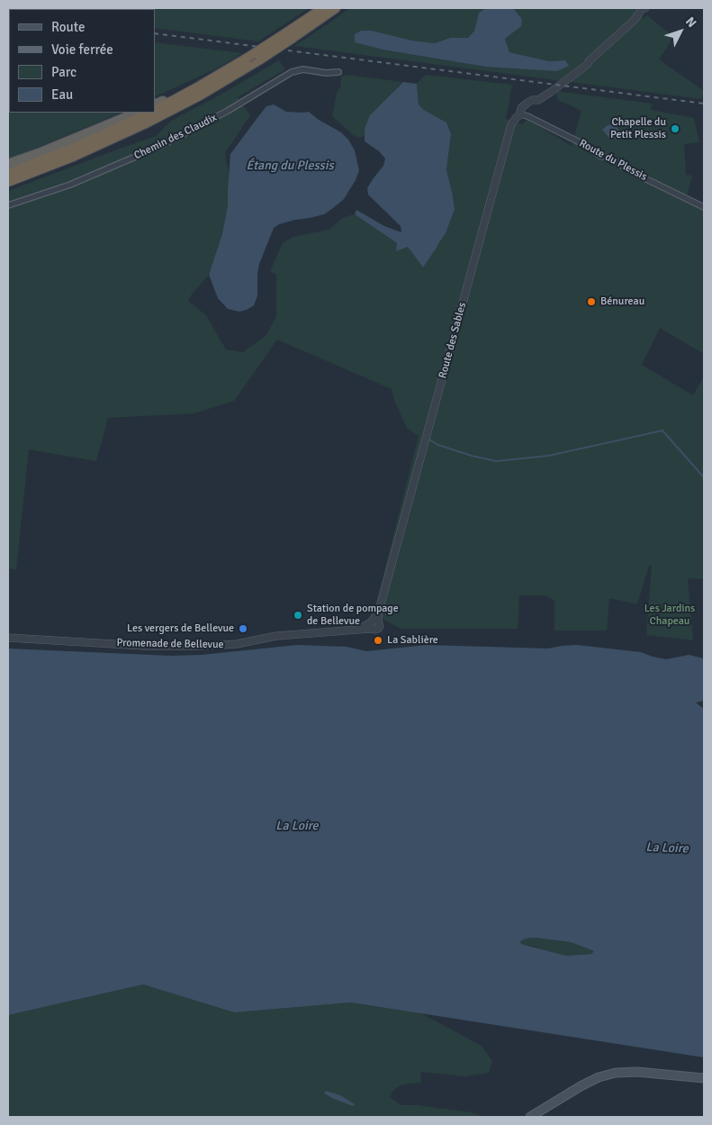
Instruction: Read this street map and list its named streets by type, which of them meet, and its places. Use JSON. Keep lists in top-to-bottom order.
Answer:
{
  "streets": {
    "street": [
      "Chemin des Claudix",
      "Route du Plessis",
      "Route des Sables",
      "Promenade de Bellevue"
    ]
  },
  "crossings": [
    ["Route du Plessis", "Route des Sables"],
    ["Route des Sables", "Promenade de Bellevue"]
  ],
  "water": ["Étang du Plessis", "La Loire"],
  "parks": ["Les Jardins Chapeau"],
  "places": [
    "Chapelle du Petit Plessis",
    "Bénureau",
    "Station de pompage de Bellevue",
    "Les vergers de Bellevue",
    "La Sablière"
  ],
  "legend": [
    "Route",
    "Voie ferrée",
    "Parc",
    "Eau"
  ],
  "north": "top right"
}
